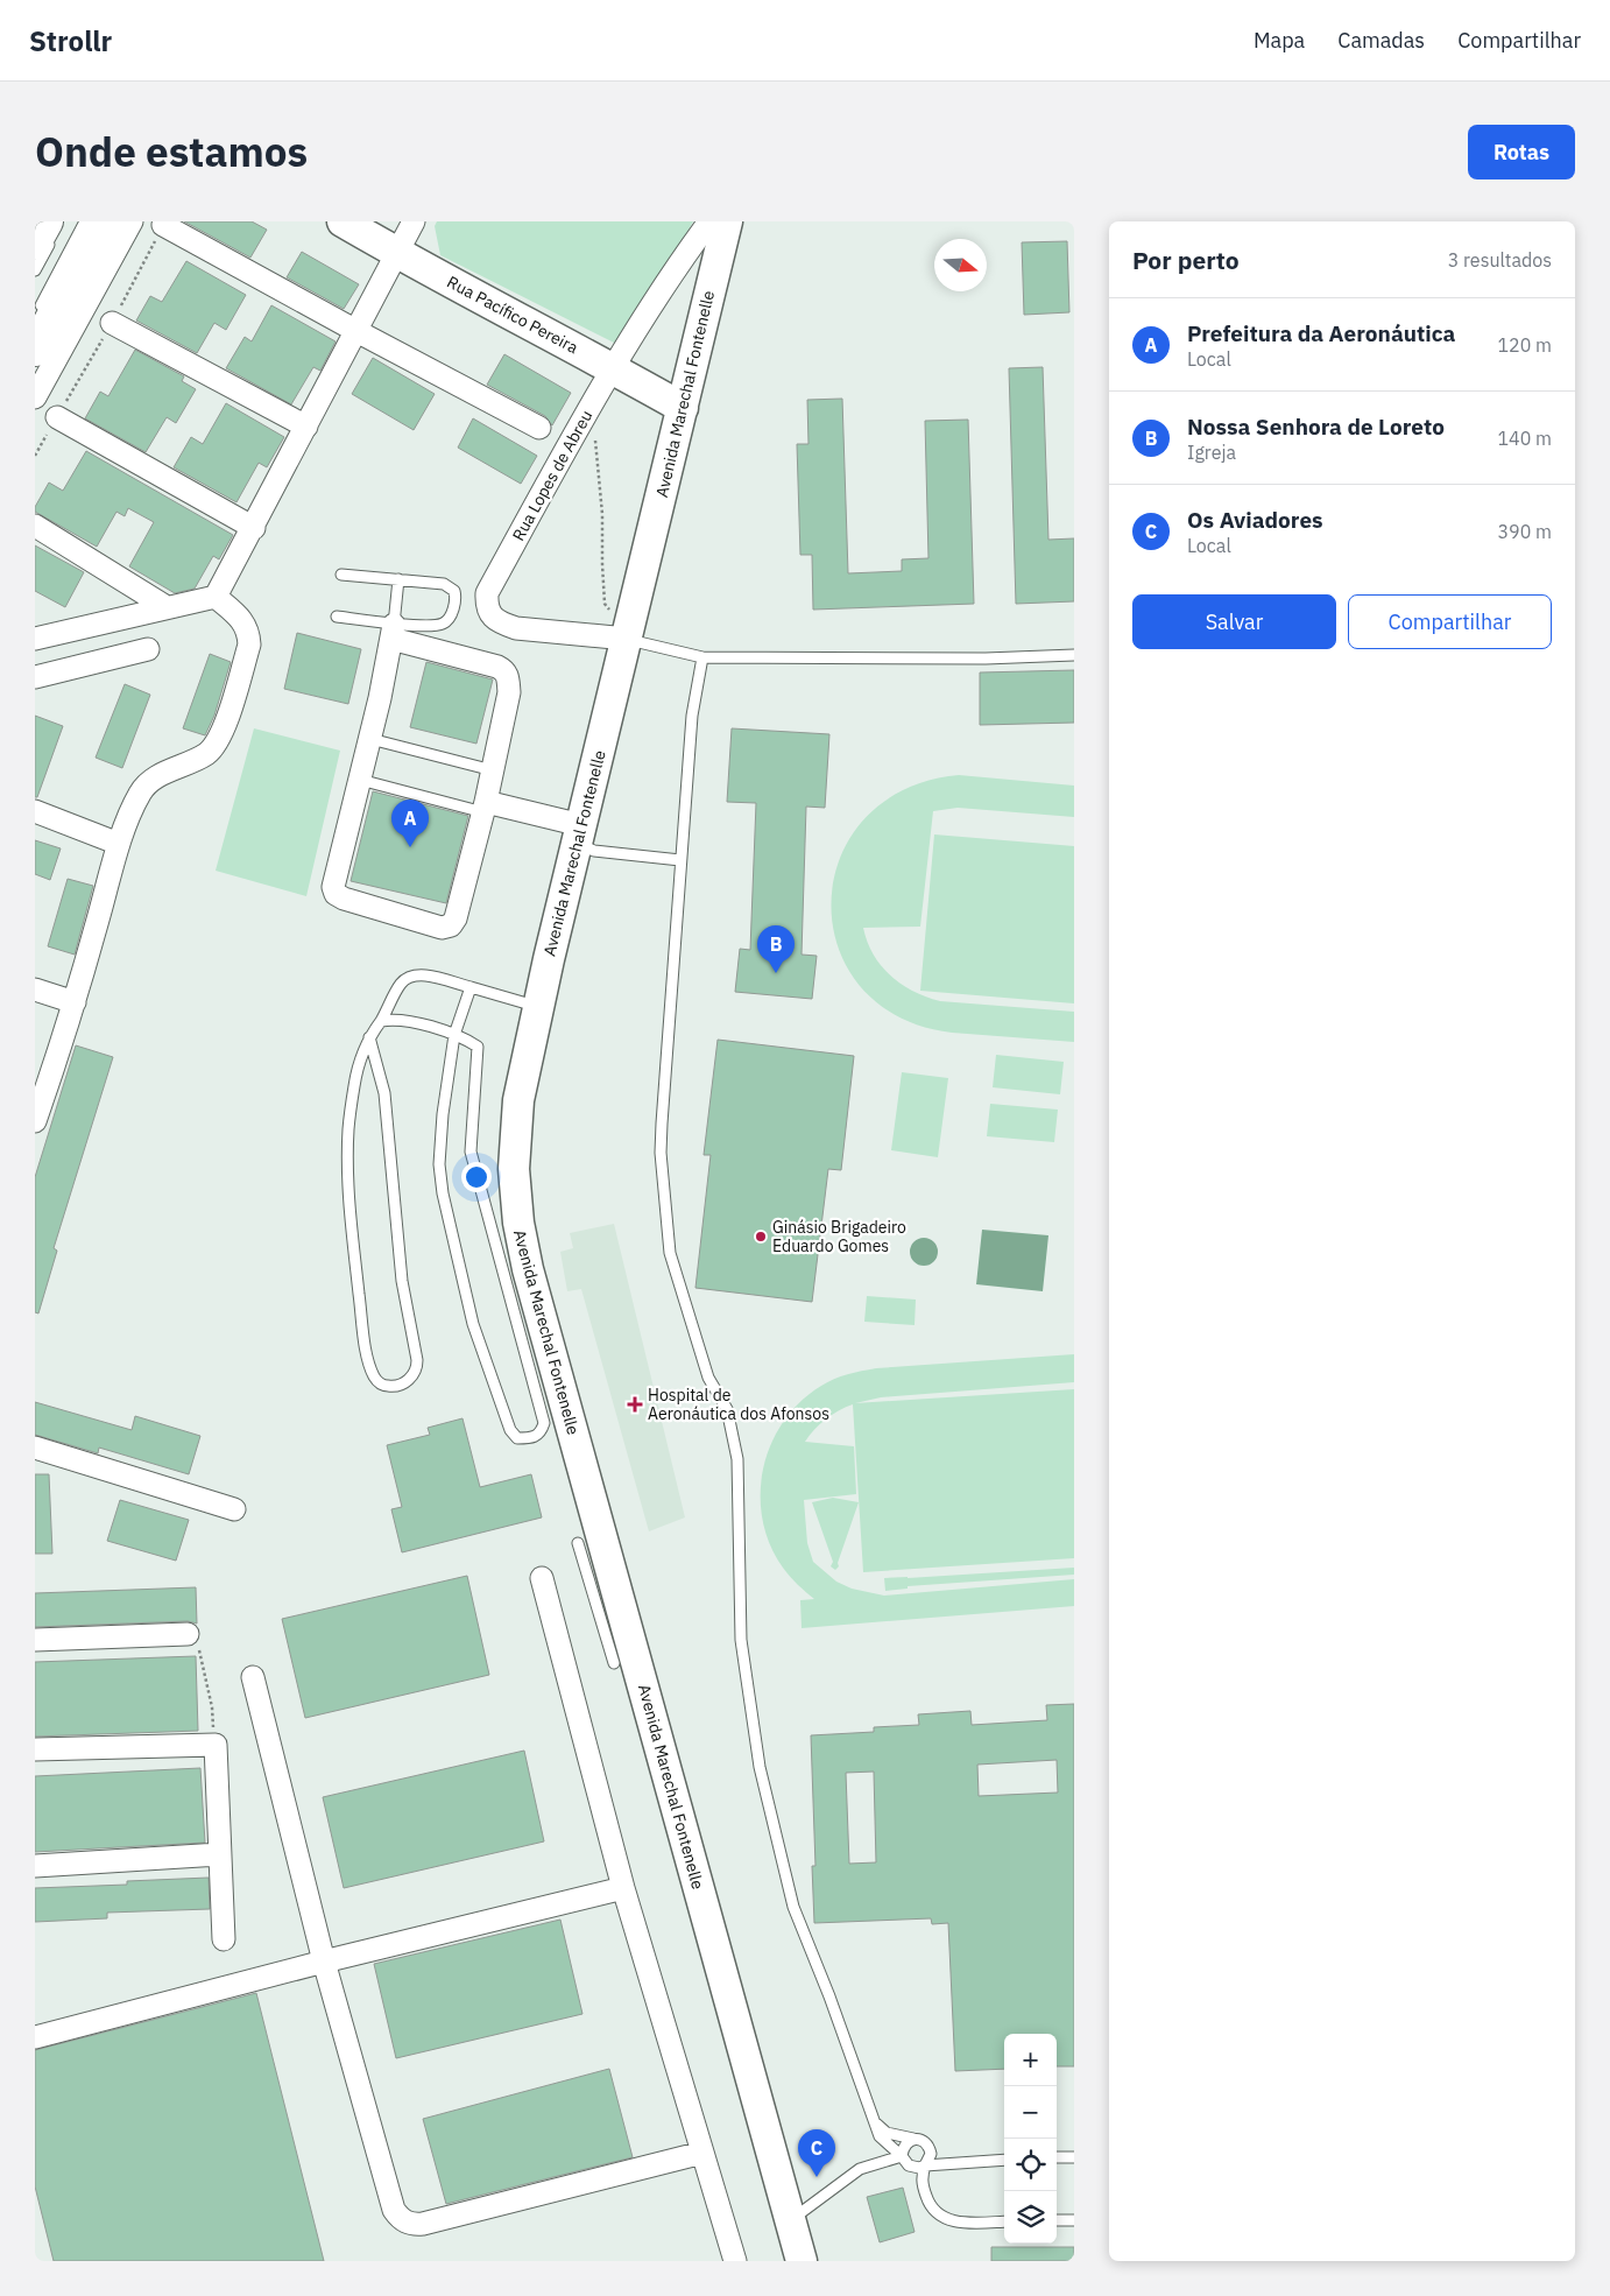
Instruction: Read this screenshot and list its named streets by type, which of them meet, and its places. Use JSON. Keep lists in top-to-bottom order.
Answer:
{
  "streets": {
    "main road": ["Rua Pacífico Pereira", "Avenida Marechal Fontenelle"],
    "street": ["Rua Lopes de Abreu"]
  },
  "crossings": [
    ["Rua Pacífico Pereira", "Avenida Marechal Fontenelle"],
    ["Rua Pacífico Pereira", "Rua Lopes de Abreu"],
    ["Avenida Marechal Fontenelle", "Rua Lopes de Abreu"]
  ],
  "places": {
    "other": ["Ginásio Brigadeiro Eduardo Gomes"],
    "health": ["Hospital de Aeronáutica dos Afonsos"]
  },
  "north": "right",
  "page": {
    "header": "Strollr",
    "nav": ["Mapa", "Camadas", "Compartilhar"],
    "title": "Onde estamos",
    "buttons": [
      "Rotas",
      ["Salvar", "Compartilhar"]
    ],
    "heading": ["Por perto", "3 resultados"],
    "list": [
      {
        "mark": "A",
        "name": "Prefeitura da Aeronáutica",
        "note": "Local",
        "value": "120 m"
      },
      {
        "mark": "B",
        "name": "Nossa Senhora de Loreto",
        "note": "Igreja",
        "value": "140 m"
      },
      {
        "mark": "C",
        "name": "Os Aviadores",
        "note": "Local",
        "value": "390 m"
      }
    ],
    "pins": ["A", "B", "C"],
    "map_buttons": ["+", "−"]
  }
}
